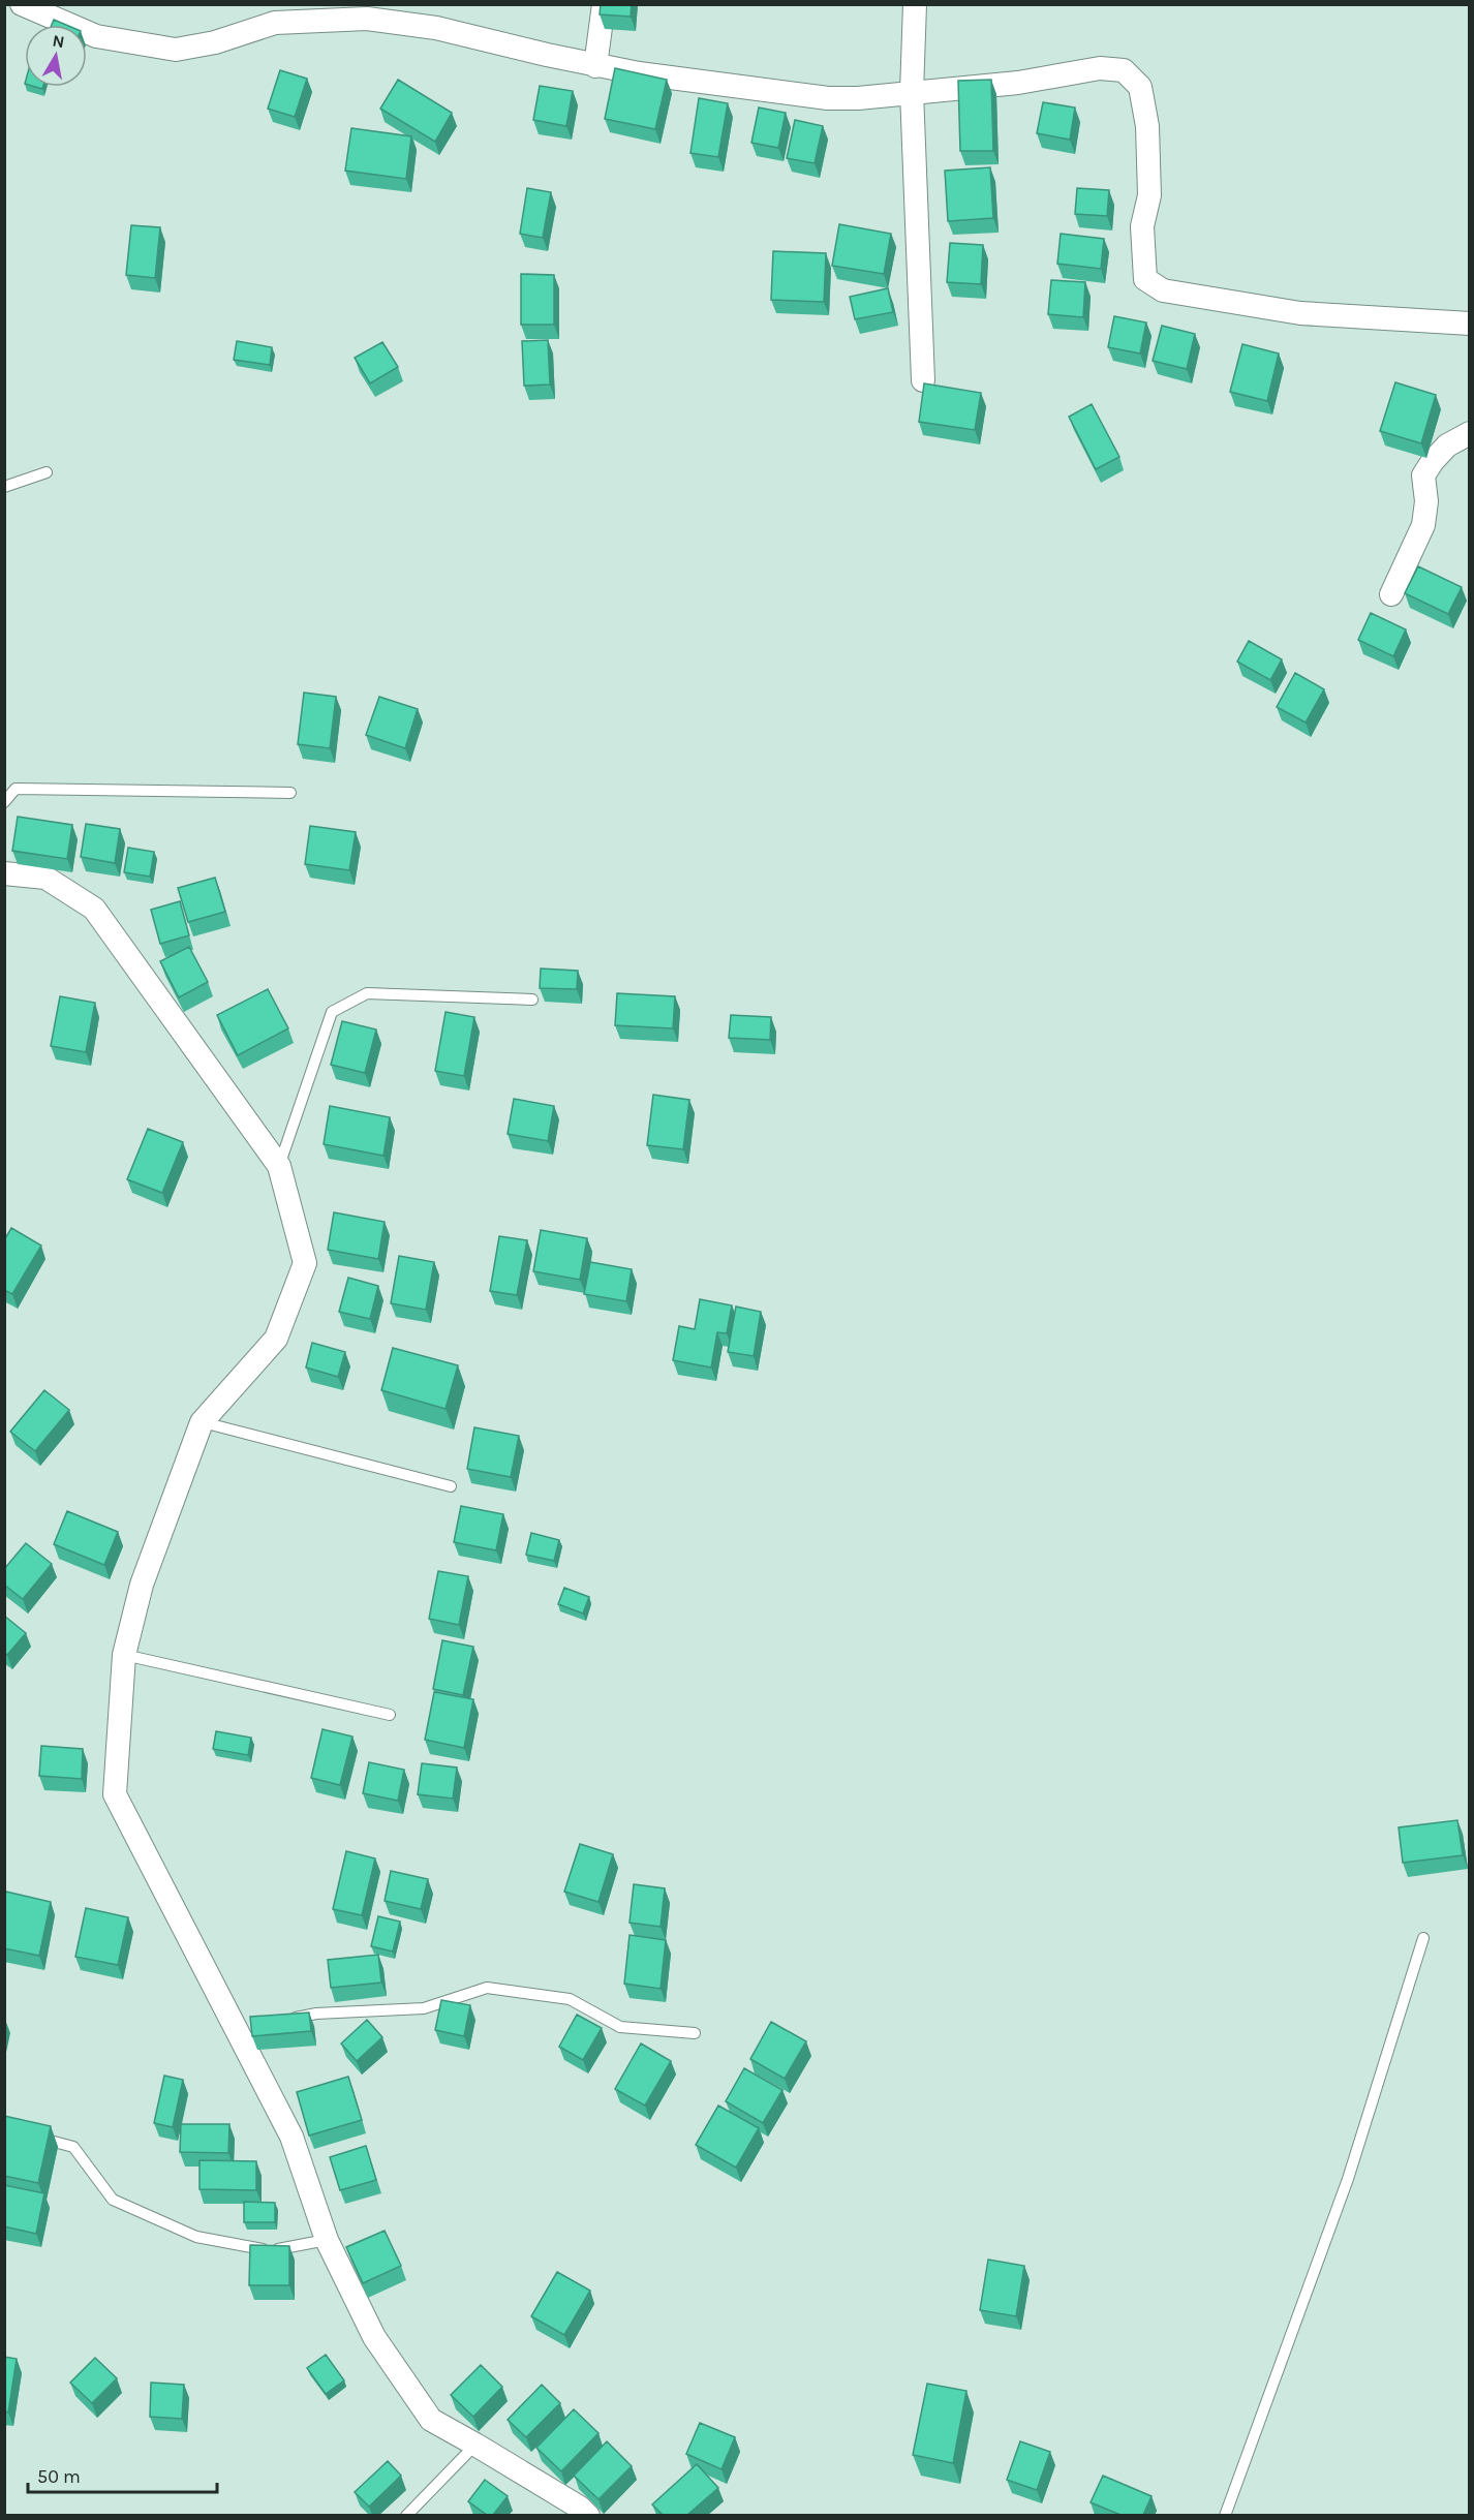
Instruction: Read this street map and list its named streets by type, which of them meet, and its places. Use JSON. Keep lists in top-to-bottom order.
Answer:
{
  "scale_bar": "50 m",
  "north": "top"
}
